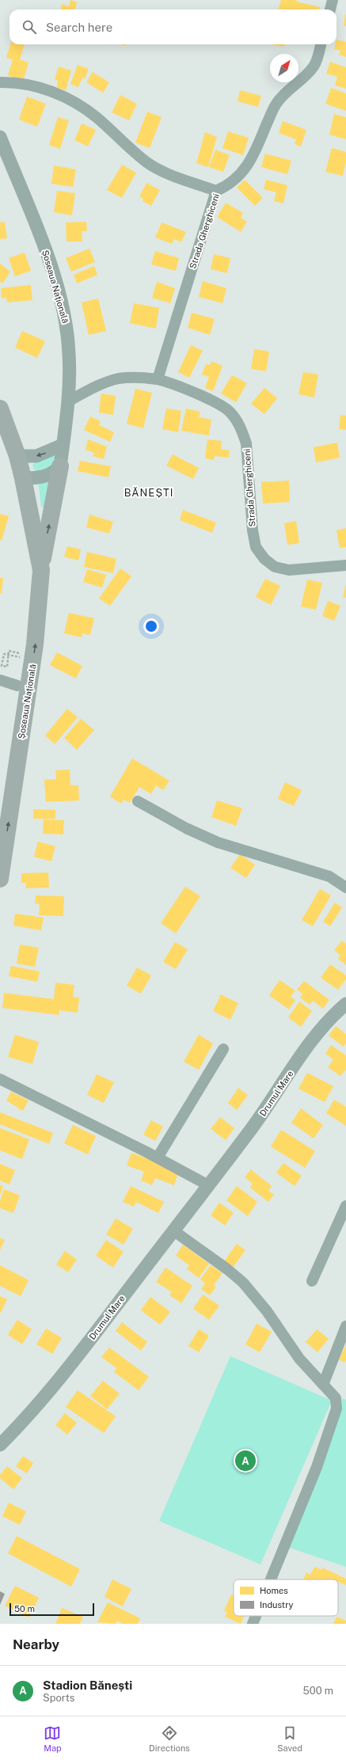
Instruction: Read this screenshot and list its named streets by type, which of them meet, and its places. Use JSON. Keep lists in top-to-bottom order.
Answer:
{
  "streets": {
    "highway": ["Șoseaua Națională"],
    "street": ["Strada Gherghiceni", "Drumul Mare"]
  },
  "crossings": [
    ["Strada Gherghiceni", "Șoseaua Națională"]
  ],
  "districts": ["BĂNEȘTI"],
  "legend": ["Homes", "Industry"],
  "scale_bar": "50 m",
  "north": "top right",
  "page": {
    "search": "Search here",
    "pins": "A",
    "scale": "50 m",
    "heading": "Nearby",
    "list": [
      {
        "mark": "A",
        "name": "Stadion Bănești",
        "note": "Sports",
        "value": "500 m"
      }
    ],
    "nav": ["Map", "Directions", "Saved"]
  }
}
